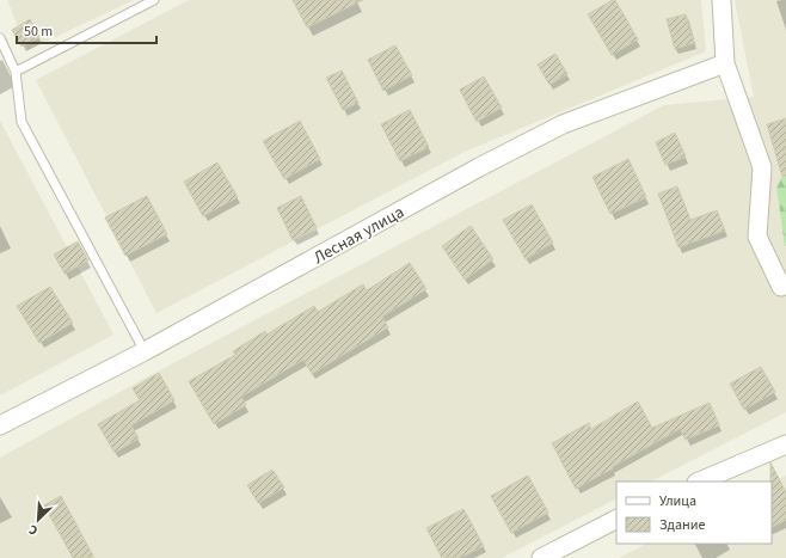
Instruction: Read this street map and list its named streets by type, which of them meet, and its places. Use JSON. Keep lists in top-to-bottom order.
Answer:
{
  "streets": {
    "street": ["Лесная улица"]
  },
  "legend": ["Улица", "Здание"],
  "scale_bar": "50 m",
  "north": "bottom left"
}
